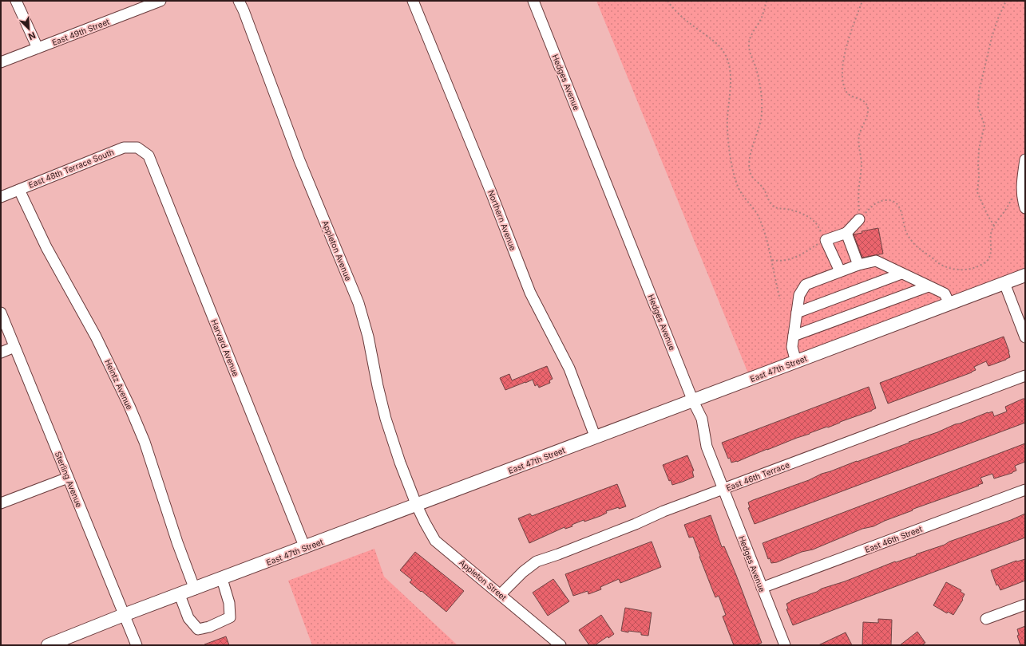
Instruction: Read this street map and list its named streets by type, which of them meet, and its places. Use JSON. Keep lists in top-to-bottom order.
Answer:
{
  "streets": {
    "main road": ["East 47th Street"],
    "street": [
      "East 49th Street",
      "Hedges Avenue",
      "East 48th Terrace South",
      "Northern Avenue",
      "Appleton Avenue",
      "Harvard Avenue",
      "Heintz Avenue",
      "East 46th Terrace",
      "Sterling Avenue",
      "East 46th Street",
      "Appleton Street"
    ]
  },
  "crossings": [
    ["Hedges Avenue", "East 47th Street"],
    ["Hedges Avenue", "East 46th Terrace"],
    ["Hedges Avenue", "East 46th Street"],
    ["East 48th Terrace South", "Harvard Avenue"],
    ["East 48th Terrace South", "Heintz Avenue"],
    ["Northern Avenue", "East 47th Street"],
    ["Appleton Avenue", "East 47th Street"],
    ["Appleton Avenue", "Appleton Street"],
    ["Harvard Avenue", "East 47th Street"],
    ["East 47th Street", "Heintz Avenue"],
    ["East 47th Street", "Sterling Avenue"],
    ["East 47th Street", "Appleton Street"],
    ["East 46th Terrace", "Appleton Street"]
  ],
  "north": "bottom right"
}
